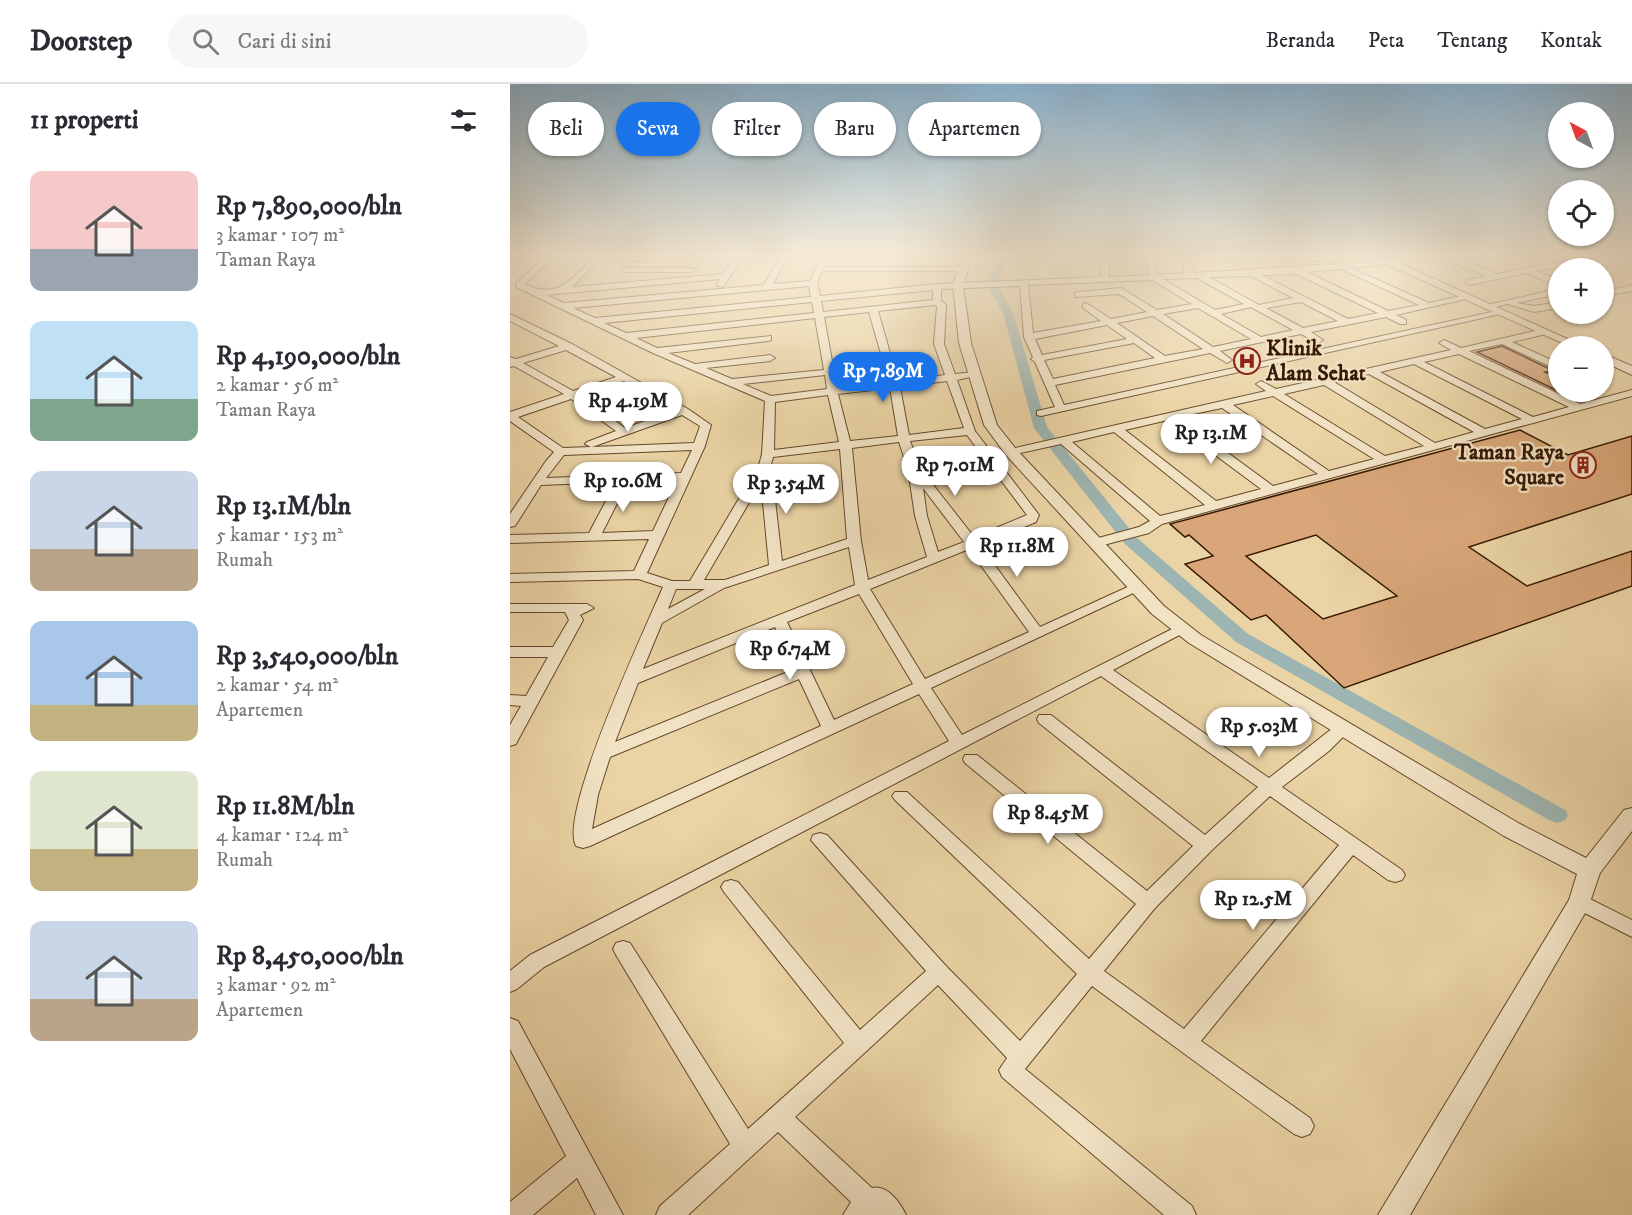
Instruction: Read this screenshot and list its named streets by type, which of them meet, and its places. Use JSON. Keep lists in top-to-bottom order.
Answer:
{
  "places": {
    "hospital": ["Klinik Alam Sehat"],
    "building": ["Taman Raya Square"]
  },
  "north": "top left",
  "page": {
    "header": "Doorstep",
    "search": "Cari di sini",
    "nav": [
      "Beranda",
      "Peta",
      "Tentang",
      "Kontak"
    ],
    "heading": "11 properti",
    "map_buttons": ["+", "−"],
    "chip": [
      "Beli",
      "Sewa",
      "Filter",
      "Baru",
      "Apartemen"
    ],
    "list": [
      {
        "name": "Rp 7,890,000/bln",
        "note": "3 kamar · 107 m² · Taman Raya"
      },
      {
        "name": "Rp 4,190,000/bln",
        "note": "2 kamar · 56 m² · Taman Raya"
      },
      {
        "name": "Rp 13.1M/bln",
        "note": "5 kamar · 153 m² · Rumah"
      },
      {
        "name": "Rp 3,540,000/bln",
        "note": "2 kamar · 54 m² · Apartemen"
      },
      {
        "name": "Rp 11.8M/bln",
        "note": "4 kamar · 124 m² · Rumah"
      },
      {
        "name": "Rp 8,450,000/bln",
        "note": "3 kamar · 92 m² · Apartemen"
      }
    ],
    "price": [
      "Rp 7.89M",
      "Rp 4.19M",
      "Rp 13.1M",
      "Rp 7.01M",
      "Rp 10.6M",
      "Rp 3.54M",
      "Rp 11.8M",
      "Rp 6.74M",
      "Rp 5.03M",
      "Rp 8.45M",
      "Rp 12.5M"
    ]
  }
}
